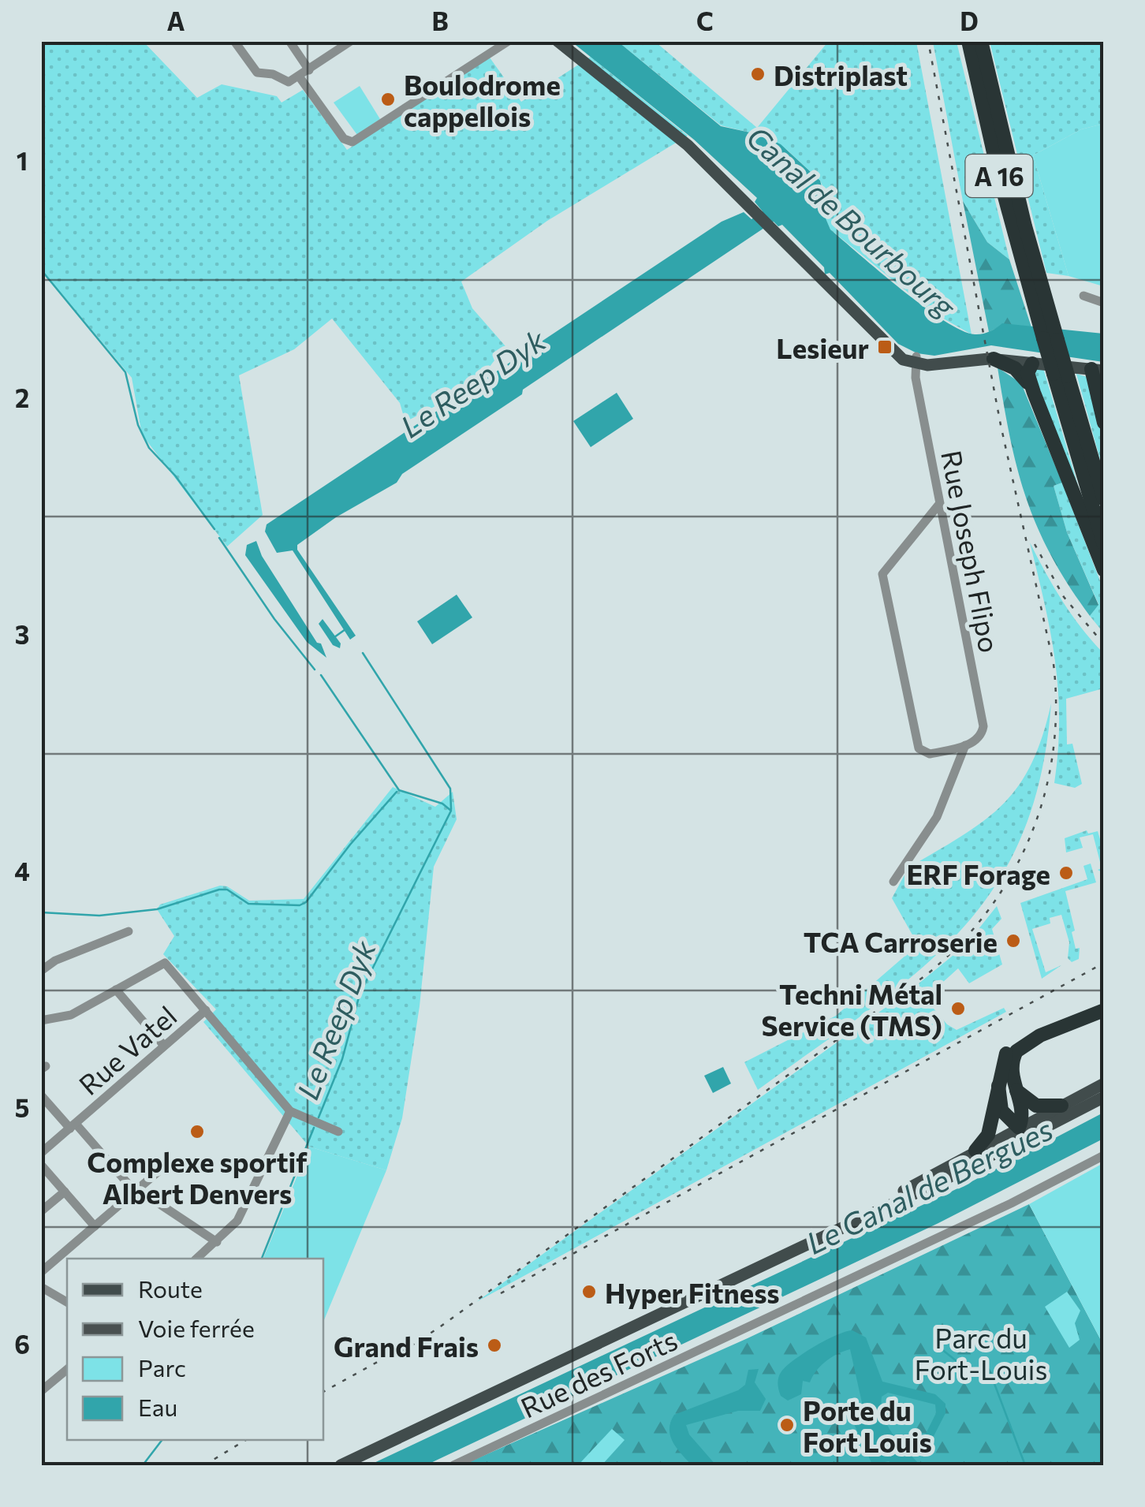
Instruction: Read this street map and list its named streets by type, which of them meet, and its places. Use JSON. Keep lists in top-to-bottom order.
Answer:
{
  "streets": {
    "highway": ["A 16"],
    "street": ["Rue Joseph Flipo", "Rue Vatel", "Rue des Forts"]
  },
  "water": ["Canal de Bourbourg", "Le Reep Dyk", "Le Canal de Bergues"],
  "parks": ["Parc du Fort-Louis"],
  "places": {
    "other": [
      "Distriplast",
      "Boulodrome cappellois",
      "ERF Forage",
      "TCA Carroserie",
      "Techni Métal Service (TMS)",
      "Complexe sportif Albert Denvers",
      "Hyper Fitness",
      "Grand Frais",
      "Porte du Fort Louis"
    ],
    "transit": ["Lesieur"]
  },
  "legend": [
    "Route",
    "Voie ferrée",
    "Parc",
    "Eau"
  ],
  "grid": {
    "columns": [
      "A",
      "B",
      "C",
      "D"
    ],
    "rows": [
      "1",
      "2",
      "3",
      "4",
      "5",
      "6"
    ]
  }
}
